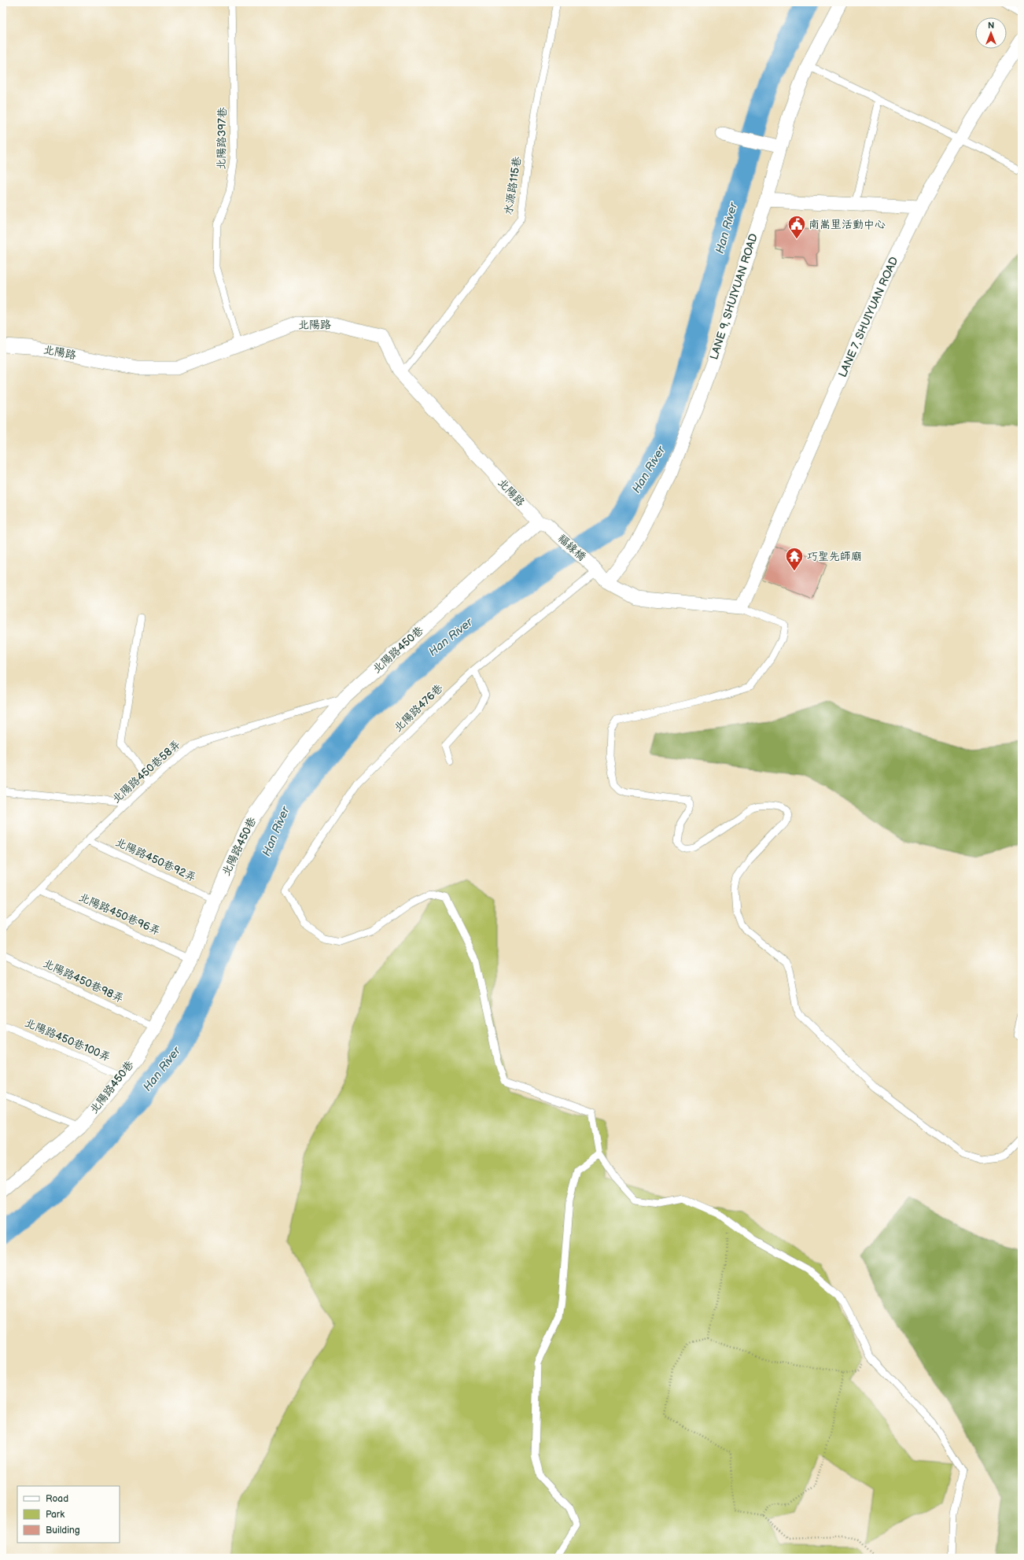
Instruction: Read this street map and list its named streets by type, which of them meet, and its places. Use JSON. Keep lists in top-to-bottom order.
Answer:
{
  "streets": {
    "street": [
      "LANE 9, SHUIYUAN ROAD",
      "LANE 7, SHUIYUAN ROAD",
      "北陽路",
      "福緣橋",
      "北陽路450巷"
    ],
    "lane": [
      "北陽路397巷",
      "水源路115巷",
      "北陽路476巷",
      "北陽路450巷58弄",
      "北陽路450巷92弄",
      "北陽路450巷96弄",
      "北陽路450巷98弄",
      "北陽路450巷100弄"
    ]
  },
  "crossings": [
    ["北陽路397巷", "北陽路"],
    ["水源路115巷", "北陽路"],
    ["北陽路", "福緣橋"],
    ["北陽路", "北陽路450巷"],
    ["福緣橋", "北陽路450巷"],
    ["福緣橋", "北陽路476巷"],
    ["北陽路450巷", "北陽路450巷58弄"],
    ["北陽路450巷", "北陽路450巷92弄"],
    ["北陽路450巷", "北陽路450巷96弄"],
    ["北陽路450巷", "北陽路450巷98弄"],
    ["北陽路450巷", "北陽路450巷100弄"],
    ["北陽路450巷58弄", "北陽路450巷92弄"],
    ["北陽路450巷58弄", "北陽路450巷96弄"]
  ],
  "water": ["Han River"],
  "places": {
    "public building": ["南嵩里活動中心"],
    "temple": ["巧聖先師廟"]
  },
  "legend": ["Road", "Park", "Building"],
  "north": "top"
}
